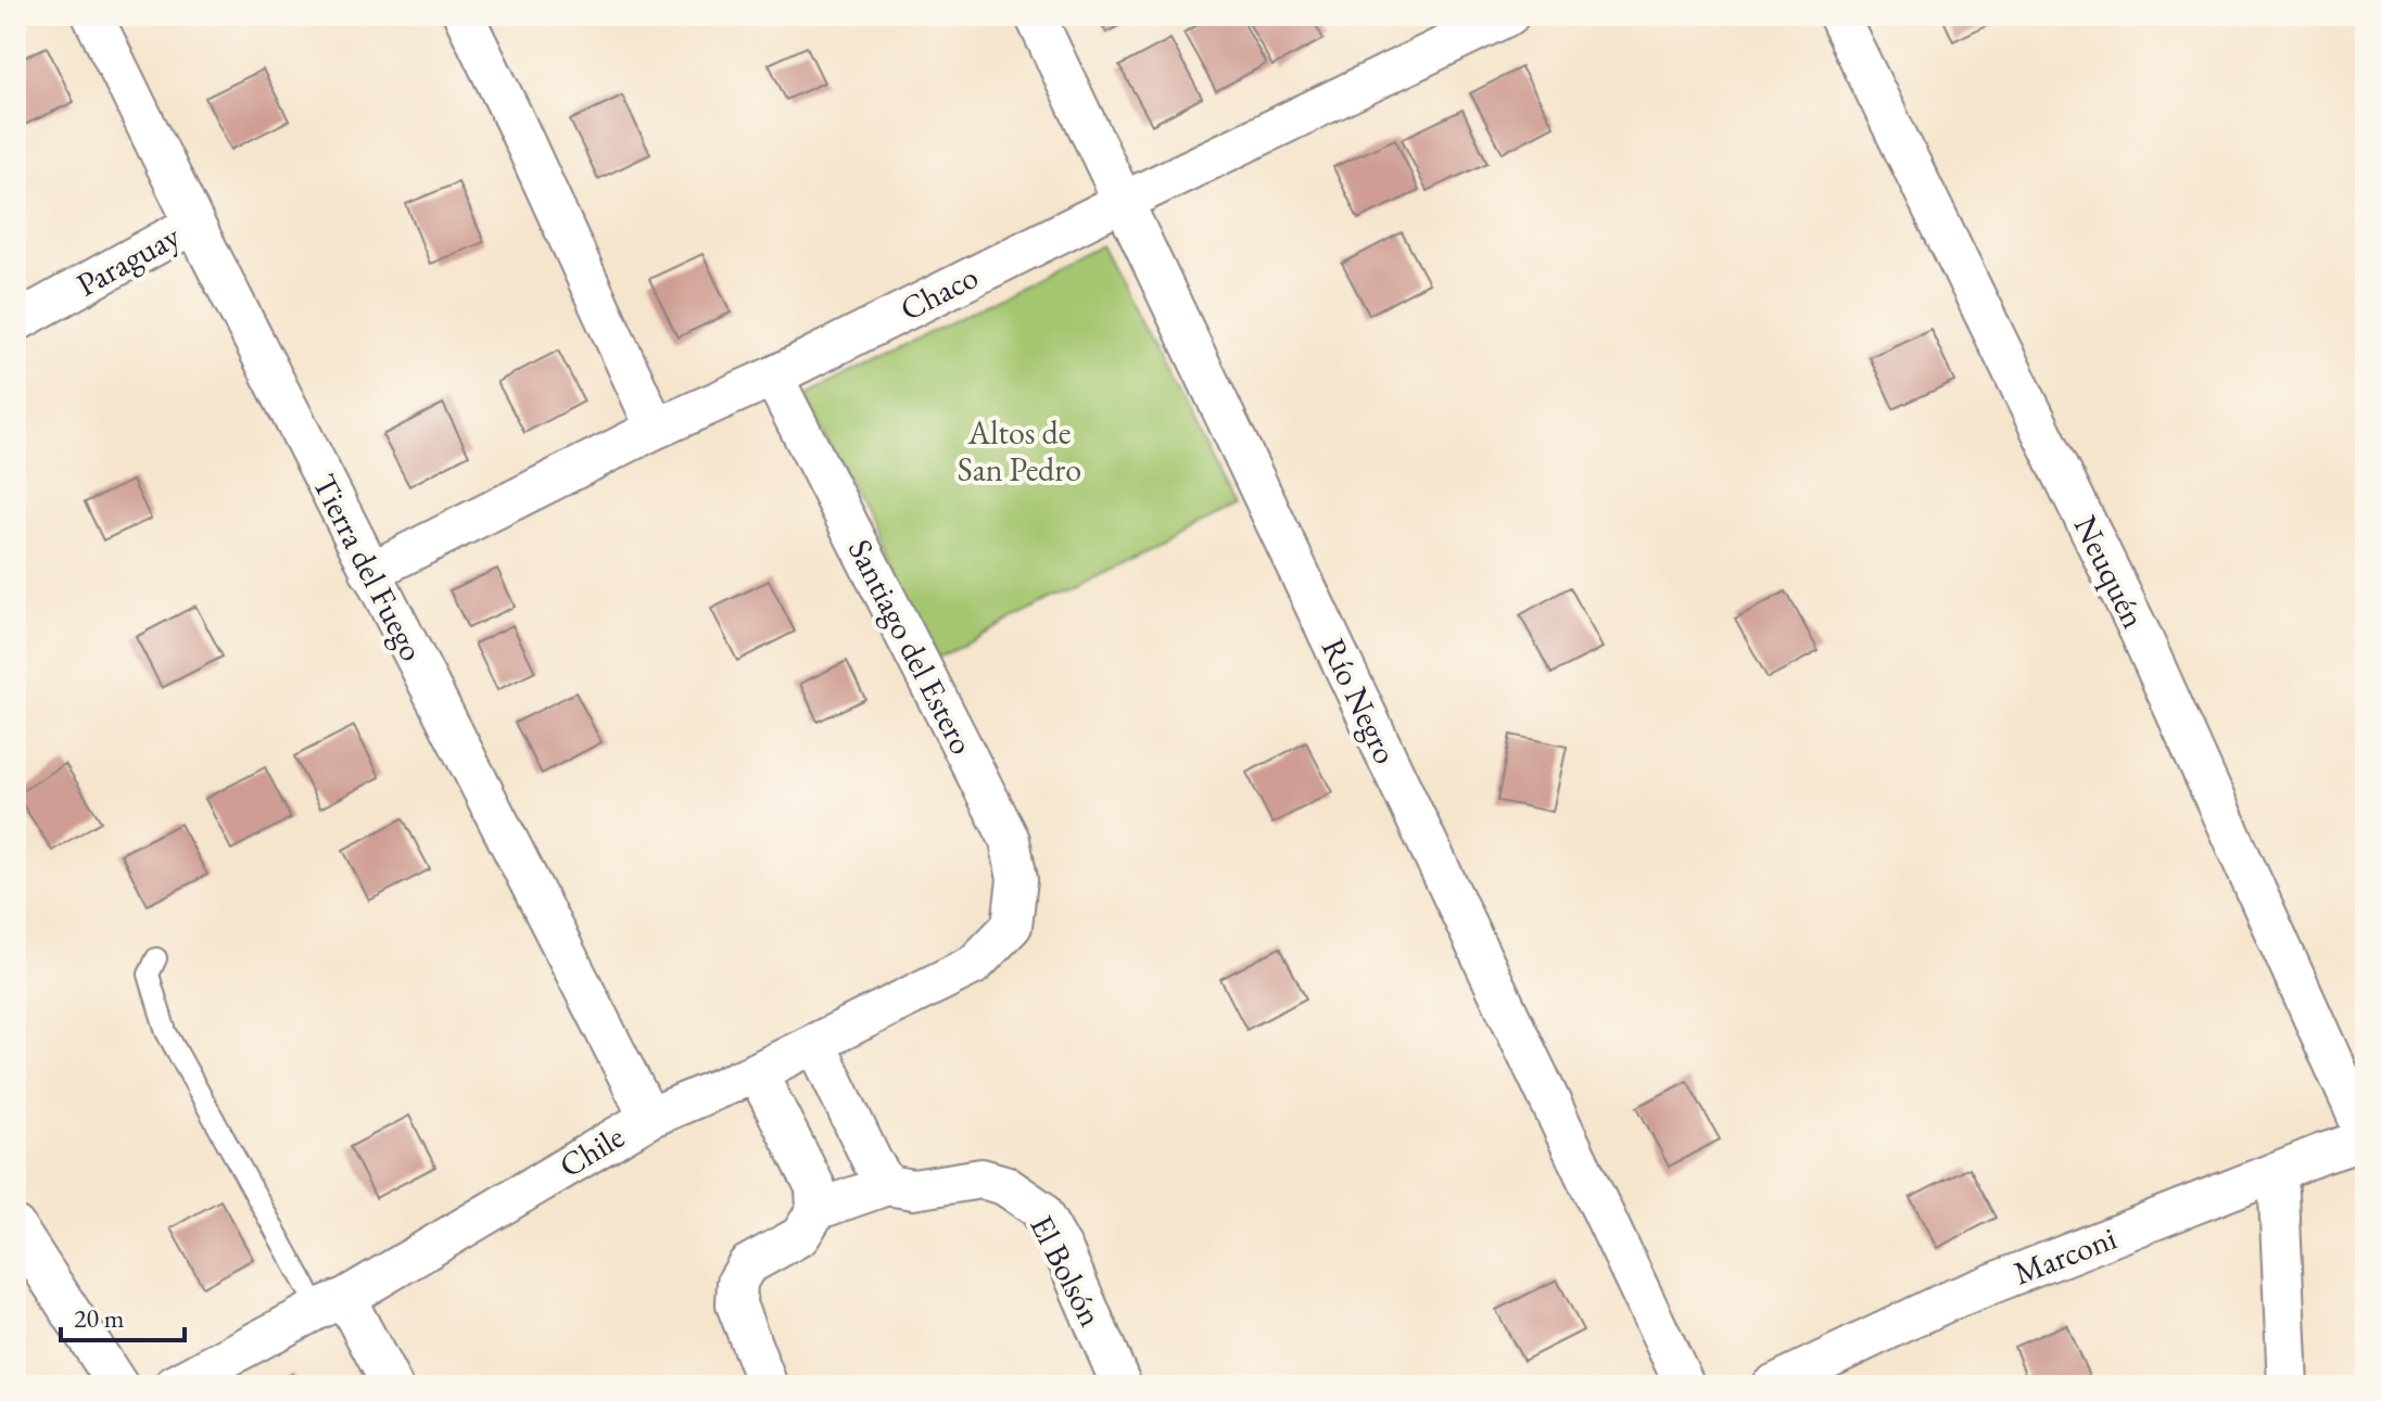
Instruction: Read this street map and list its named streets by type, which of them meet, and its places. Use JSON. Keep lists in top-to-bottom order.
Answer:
{
  "streets": {
    "street": [
      "Paraguay",
      "Chaco",
      "Tierra del Fuego",
      "Neuquén",
      "Santiago del Estero",
      "Río Negro",
      "Chile",
      "Marconi",
      "El Bolsón"
    ]
  },
  "crossings": [
    ["Paraguay", "Tierra del Fuego"],
    ["Chaco", "Tierra del Fuego"],
    ["Chaco", "Santiago del Estero"],
    ["Chaco", "Río Negro"],
    ["Tierra del Fuego", "Chile"],
    ["Neuquén", "Marconi"],
    ["Santiago del Estero", "Chile"]
  ],
  "parks": ["Altos de San Pedro"],
  "scale_bar": "20 m"
}
